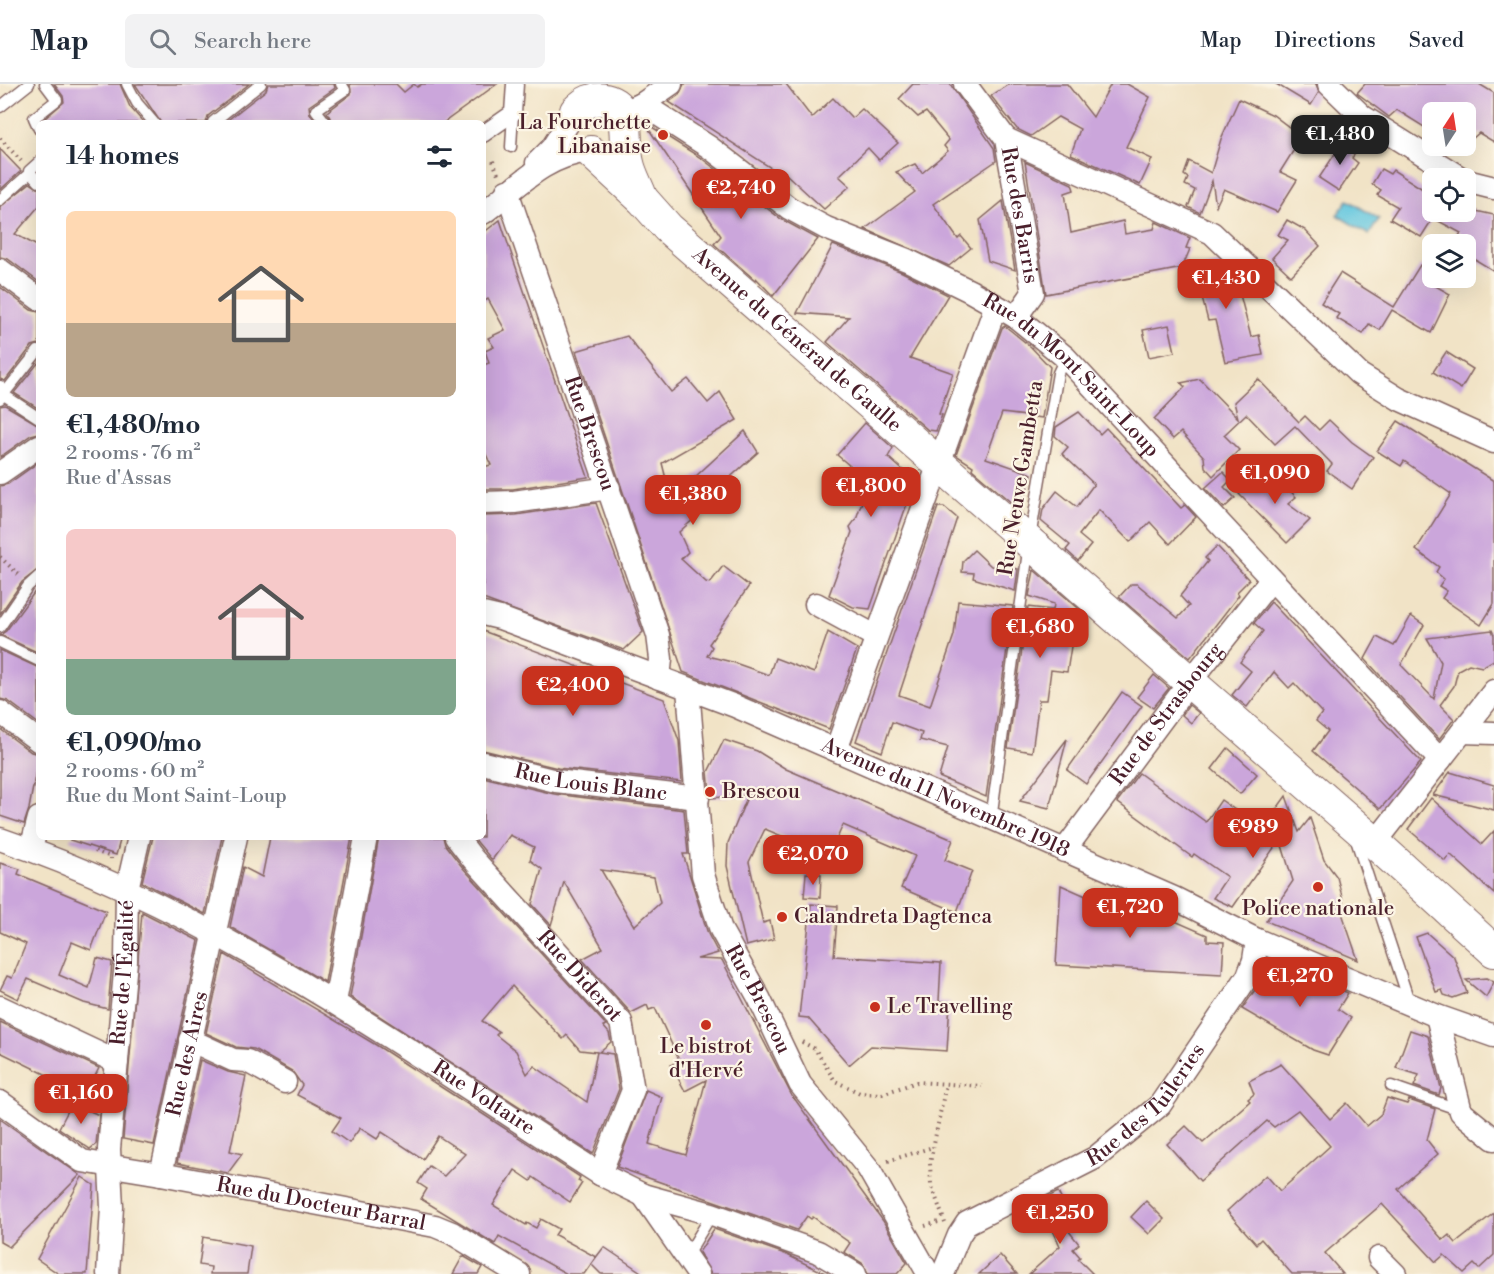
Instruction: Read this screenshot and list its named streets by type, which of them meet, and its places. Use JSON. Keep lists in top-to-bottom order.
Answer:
{
  "streets": {
    "main road": ["Avenue du Général de Gaulle"],
    "street": [
      "Rue des Barris",
      "Rue du Mont Saint-Loup",
      "Rue Brescou",
      "Rue de Strasbourg",
      "Rue Louis Blanc",
      "Avenue du 11 Novembre 1918",
      "Rue de l'Égalité",
      "Rue Diderot",
      "Rue des Aires",
      "Rue Voltaire",
      "Rue des Tuileries",
      "Rue du Docteur Barral"
    ],
    "lane": ["Rue Neuve Gambetta"]
  },
  "crossings": [
    ["Rue des Barris", "Rue du Mont Saint-Loup"],
    ["Avenue du Général de Gaulle", "Rue du Mont Saint-Loup"],
    ["Avenue du Général de Gaulle", "Rue Neuve Gambetta"],
    ["Avenue du Général de Gaulle", "Rue de Strasbourg"],
    ["Rue du Mont Saint-Loup", "Rue Neuve Gambetta"],
    ["Rue du Mont Saint-Loup", "Rue de Strasbourg"],
    ["Rue Brescou", "Rue Louis Blanc"],
    ["Rue Brescou", "Avenue du 11 Novembre 1918"],
    ["Rue Neuve Gambetta", "Avenue du 11 Novembre 1918"],
    ["Rue de Strasbourg", "Avenue du 11 Novembre 1918"],
    ["Avenue du 11 Novembre 1918", "Rue des Tuileries"],
    ["Rue de l'Égalité", "Rue Voltaire"],
    ["Rue de l'Égalité", "Rue du Docteur Barral"],
    ["Rue Diderot", "Rue Voltaire"],
    ["Rue des Aires", "Rue Voltaire"],
    ["Rue des Aires", "Rue du Docteur Barral"]
  ],
  "places": [
    "La Fourchette Libanaise",
    "Brescou",
    "Police nationale",
    "Calandreta Dagtenca",
    "Le Travelling",
    "Le bistrot d'Hervé"
  ],
  "north": "top",
  "page": {
    "header": "Map",
    "search": "Search here",
    "nav": ["Map", "Directions", "Saved"],
    "price": [
      "€1,480",
      "€2,740",
      "€1,430",
      "€1,090",
      "€1,800",
      "€1,380",
      "€1,680",
      "€2,400",
      "€989",
      "€2,070",
      "€1,720",
      "€1,270",
      "€1,160",
      "€1,250"
    ],
    "heading": "14 homes",
    "list": [
      {
        "name": "€1,480/mo",
        "note": "2 rooms · 76 m² · Rue d'Assas"
      },
      {
        "name": "€1,090/mo",
        "note": "2 rooms · 60 m² · Rue du Mont Saint-Loup"
      }
    ]
  }
}
